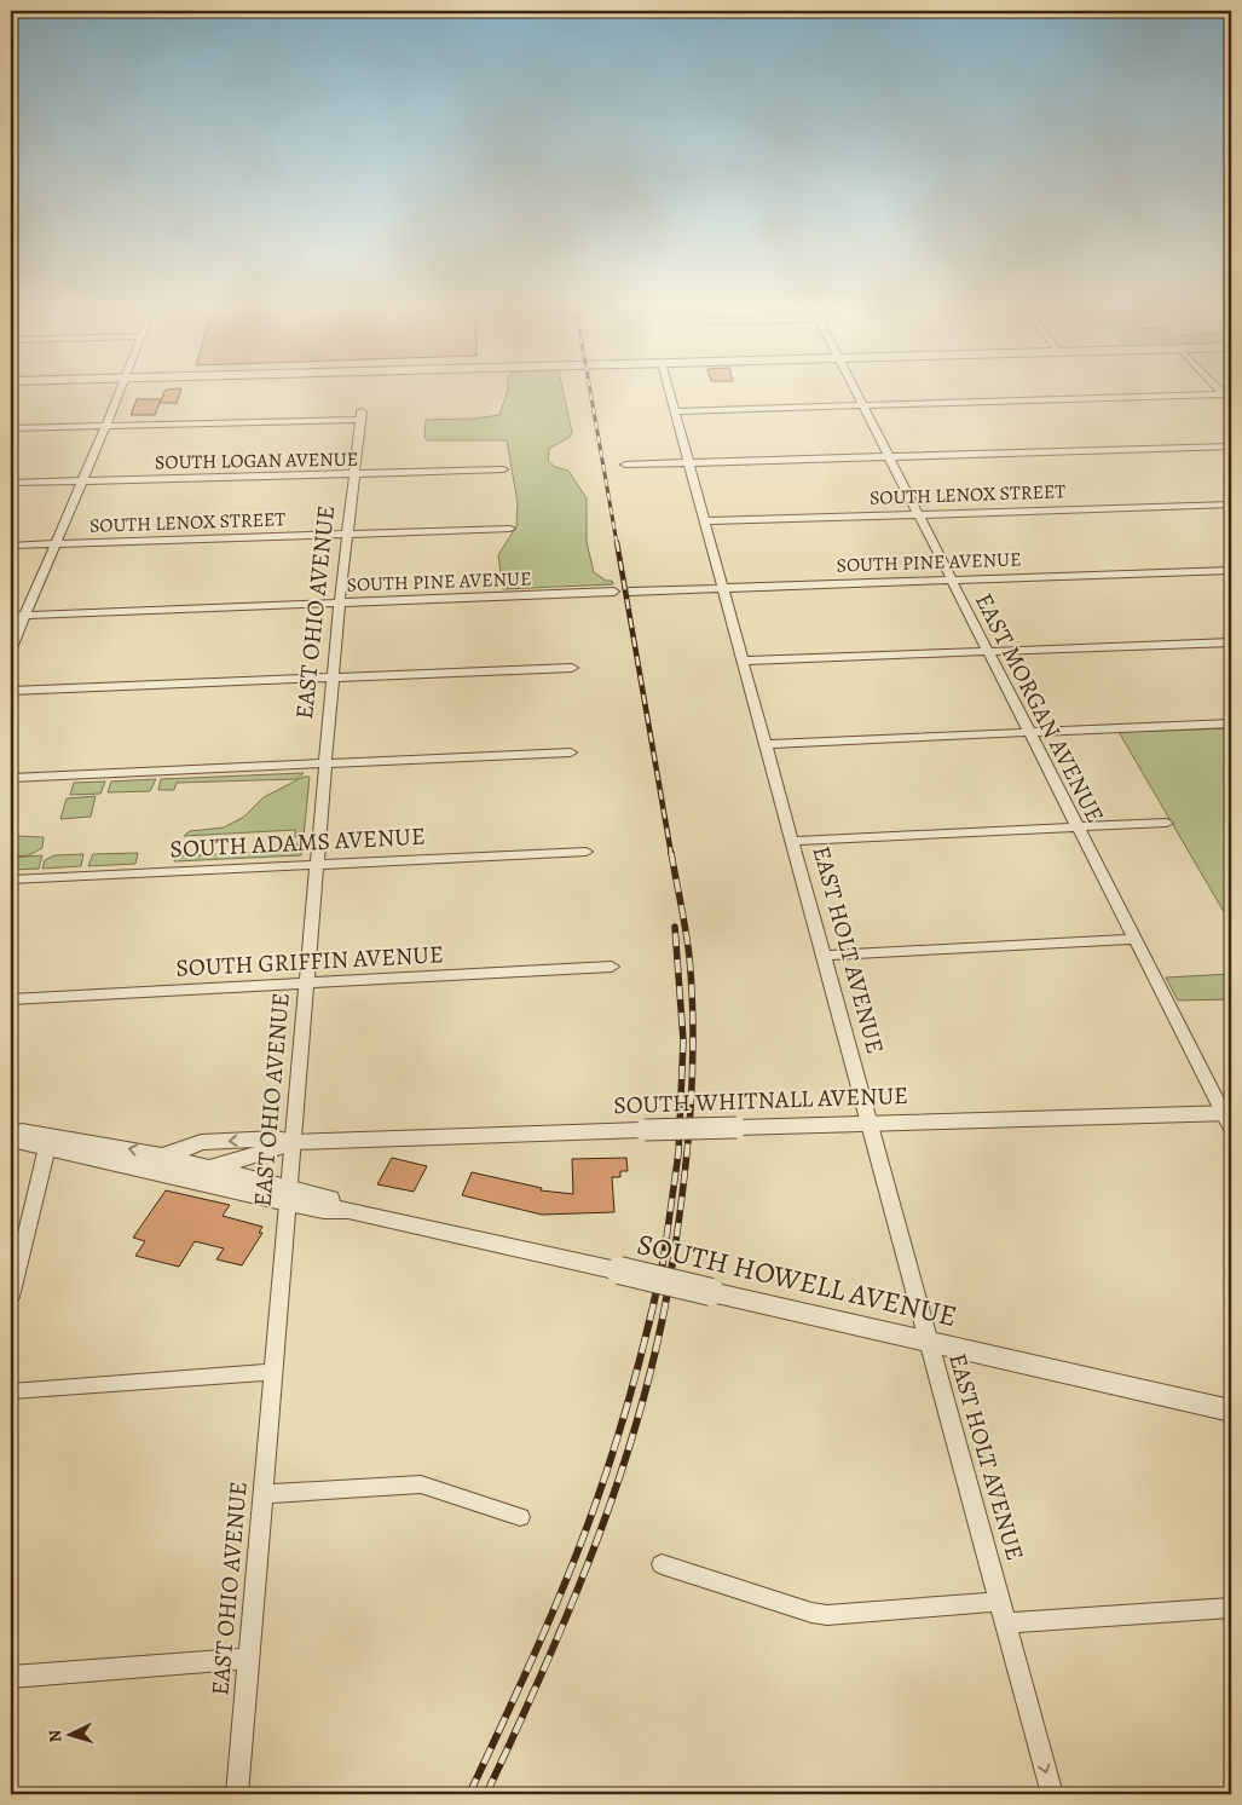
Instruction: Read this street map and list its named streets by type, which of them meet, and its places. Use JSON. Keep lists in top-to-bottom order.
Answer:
{
  "streets": {
    "street": [
      "SOUTH LOGAN AVENUE",
      "SOUTH LENOX STREET",
      "SOUTH PINE AVENUE",
      "EAST OHIO AVENUE",
      "EAST MORGAN AVENUE",
      "SOUTH ADAMS AVENUE",
      "EAST HOLT AVENUE",
      "SOUTH GRIFFIN AVENUE",
      "SOUTH WHITNALL AVENUE",
      "SOUTH HOWELL AVENUE"
    ]
  },
  "crossings": [
    ["SOUTH LOGAN AVENUE", "EAST OHIO AVENUE"],
    ["SOUTH LENOX STREET", "EAST OHIO AVENUE"],
    ["SOUTH LENOX STREET", "EAST MORGAN AVENUE"],
    ["SOUTH LENOX STREET", "EAST HOLT AVENUE"],
    ["SOUTH PINE AVENUE", "EAST OHIO AVENUE"],
    ["SOUTH PINE AVENUE", "EAST MORGAN AVENUE"],
    ["SOUTH PINE AVENUE", "EAST HOLT AVENUE"],
    ["EAST OHIO AVENUE", "SOUTH ADAMS AVENUE"],
    ["EAST OHIO AVENUE", "SOUTH GRIFFIN AVENUE"],
    ["EAST OHIO AVENUE", "SOUTH WHITNALL AVENUE"],
    ["EAST OHIO AVENUE", "SOUTH HOWELL AVENUE"],
    ["EAST MORGAN AVENUE", "SOUTH WHITNALL AVENUE"],
    ["EAST HOLT AVENUE", "SOUTH WHITNALL AVENUE"],
    ["EAST HOLT AVENUE", "SOUTH HOWELL AVENUE"],
    ["SOUTH WHITNALL AVENUE", "SOUTH HOWELL AVENUE"]
  ],
  "north": "left"
}
